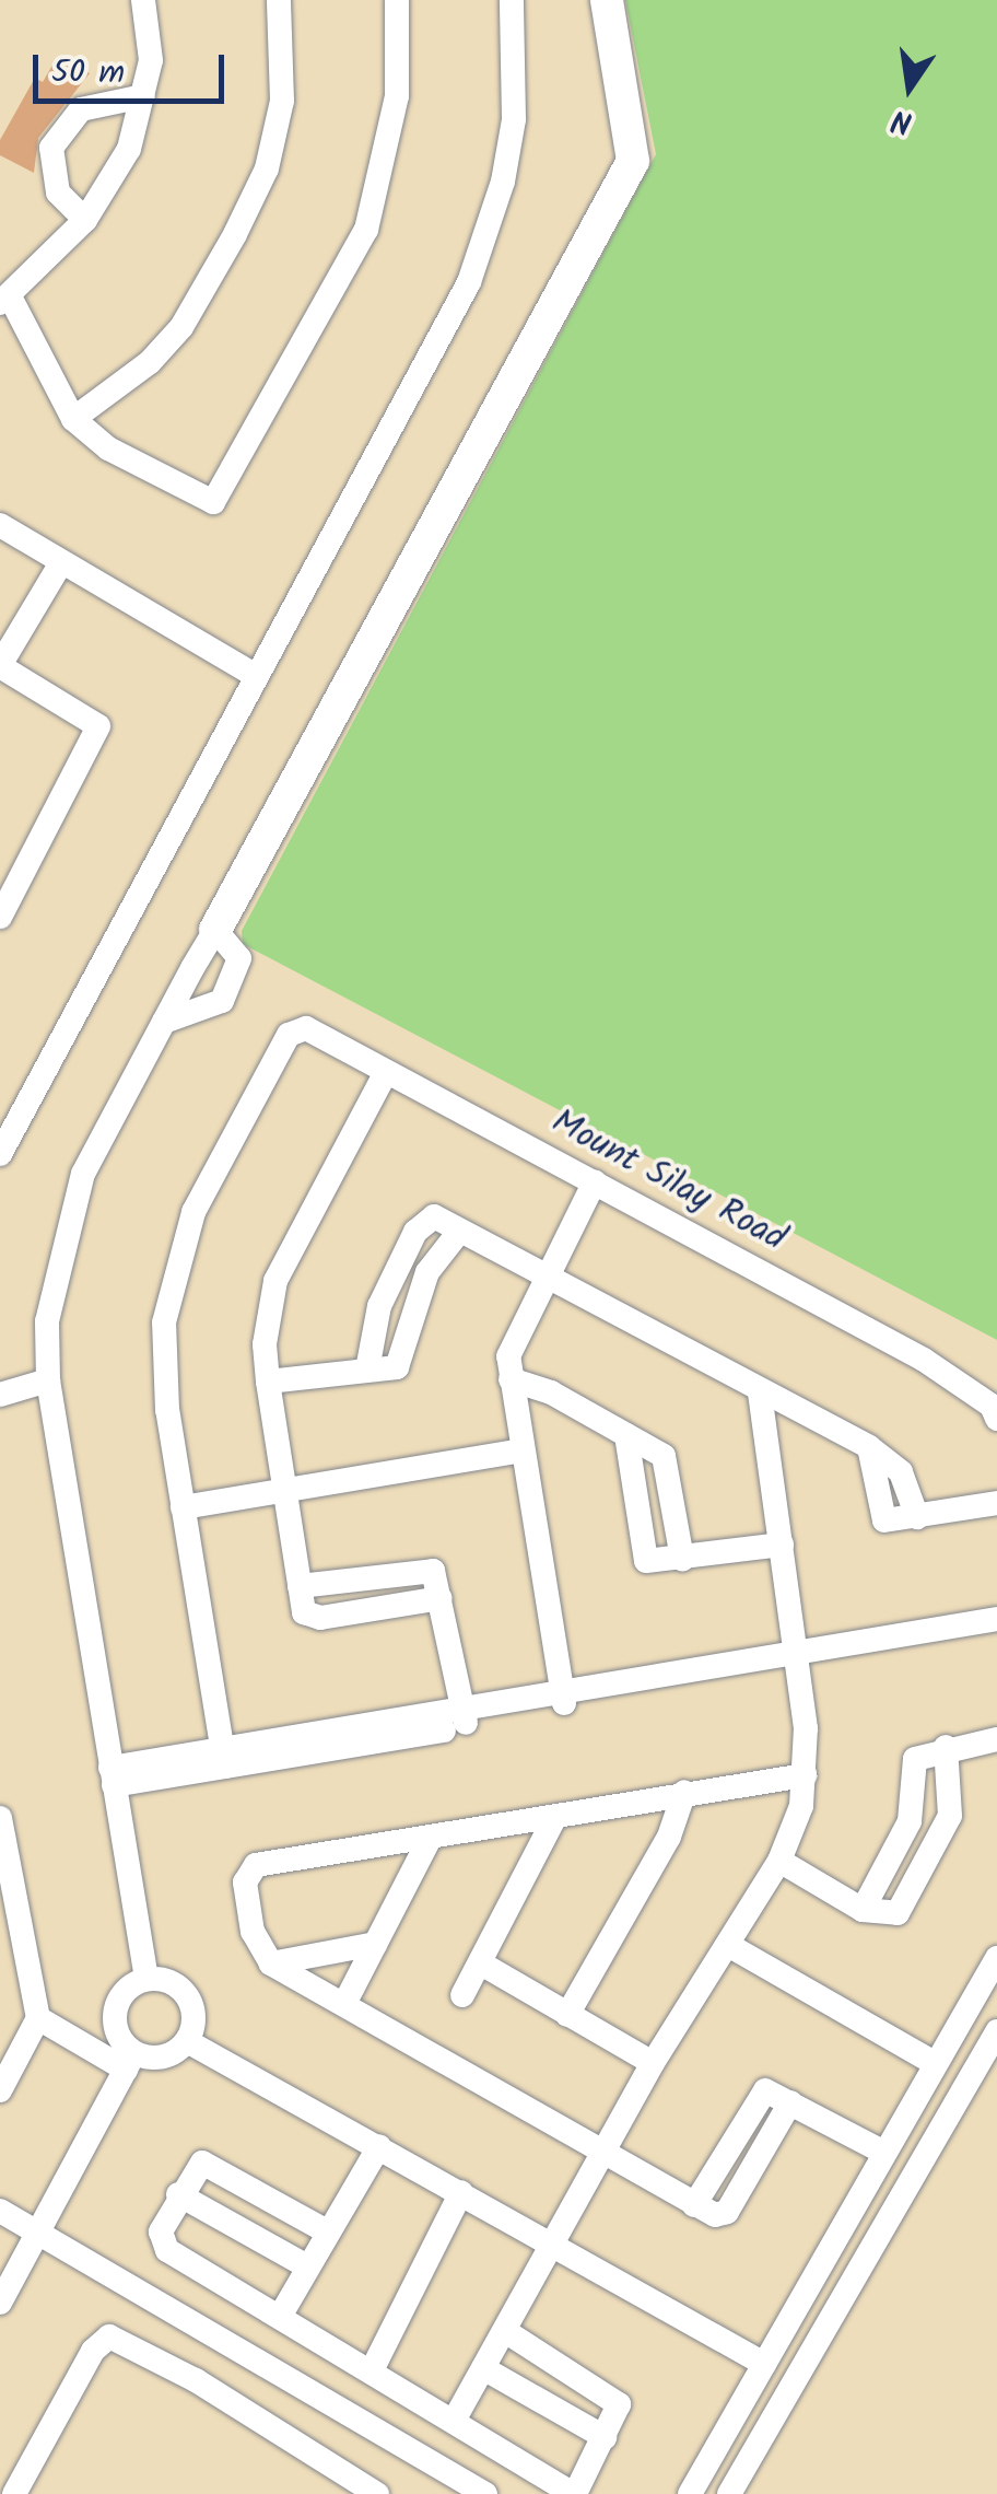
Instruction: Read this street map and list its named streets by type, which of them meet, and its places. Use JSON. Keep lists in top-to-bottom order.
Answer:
{
  "streets": {
    "street": ["Mount Silay Road"]
  },
  "scale_bar": "50 m",
  "north": "bottom"
}
